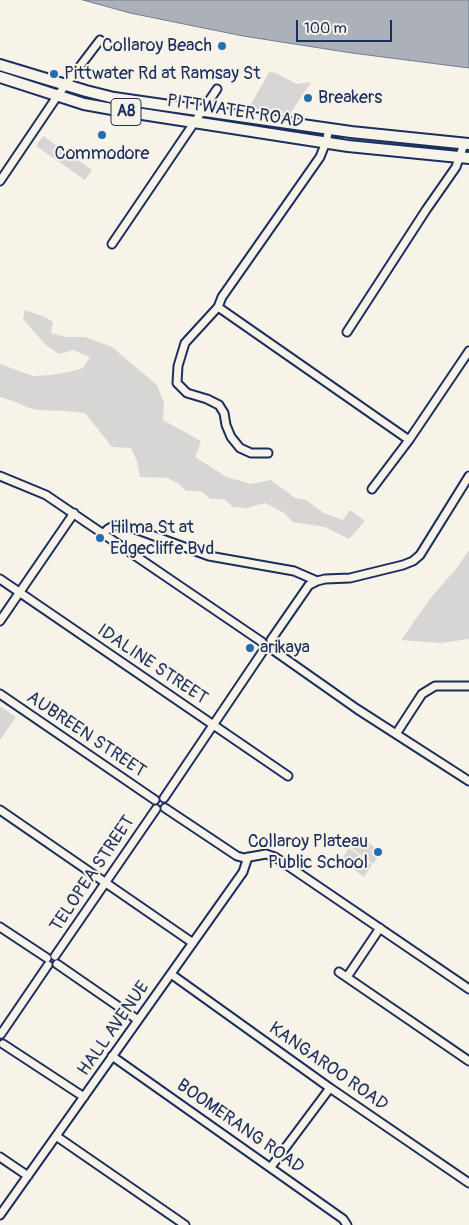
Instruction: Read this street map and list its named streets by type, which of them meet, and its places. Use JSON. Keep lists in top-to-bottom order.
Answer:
{
  "streets": {
    "highway": ["A8", "PITTWATER ROAD"],
    "street": [
      "IDALINE STREET",
      "AUBREEN STREET",
      "TELOPEA STREET",
      "HALL AVENUE",
      "KANGAROO ROAD",
      "BOOMERANG ROAD"
    ]
  },
  "crossings": [
    ["AUBREEN STREET", "TELOPEA STREET"],
    ["HALL AVENUE", "KANGAROO ROAD"],
    ["HALL AVENUE", "BOOMERANG ROAD"]
  ],
  "places": [
    "Collaroy Beach",
    "Pittwater Rd at Ramsay St",
    "Breakers",
    "Commodore",
    "Hilma St at Edgecliffe Bvd",
    "arikaya",
    "Collaroy Plateau Public School"
  ],
  "scale_bar": "100 m"
}
